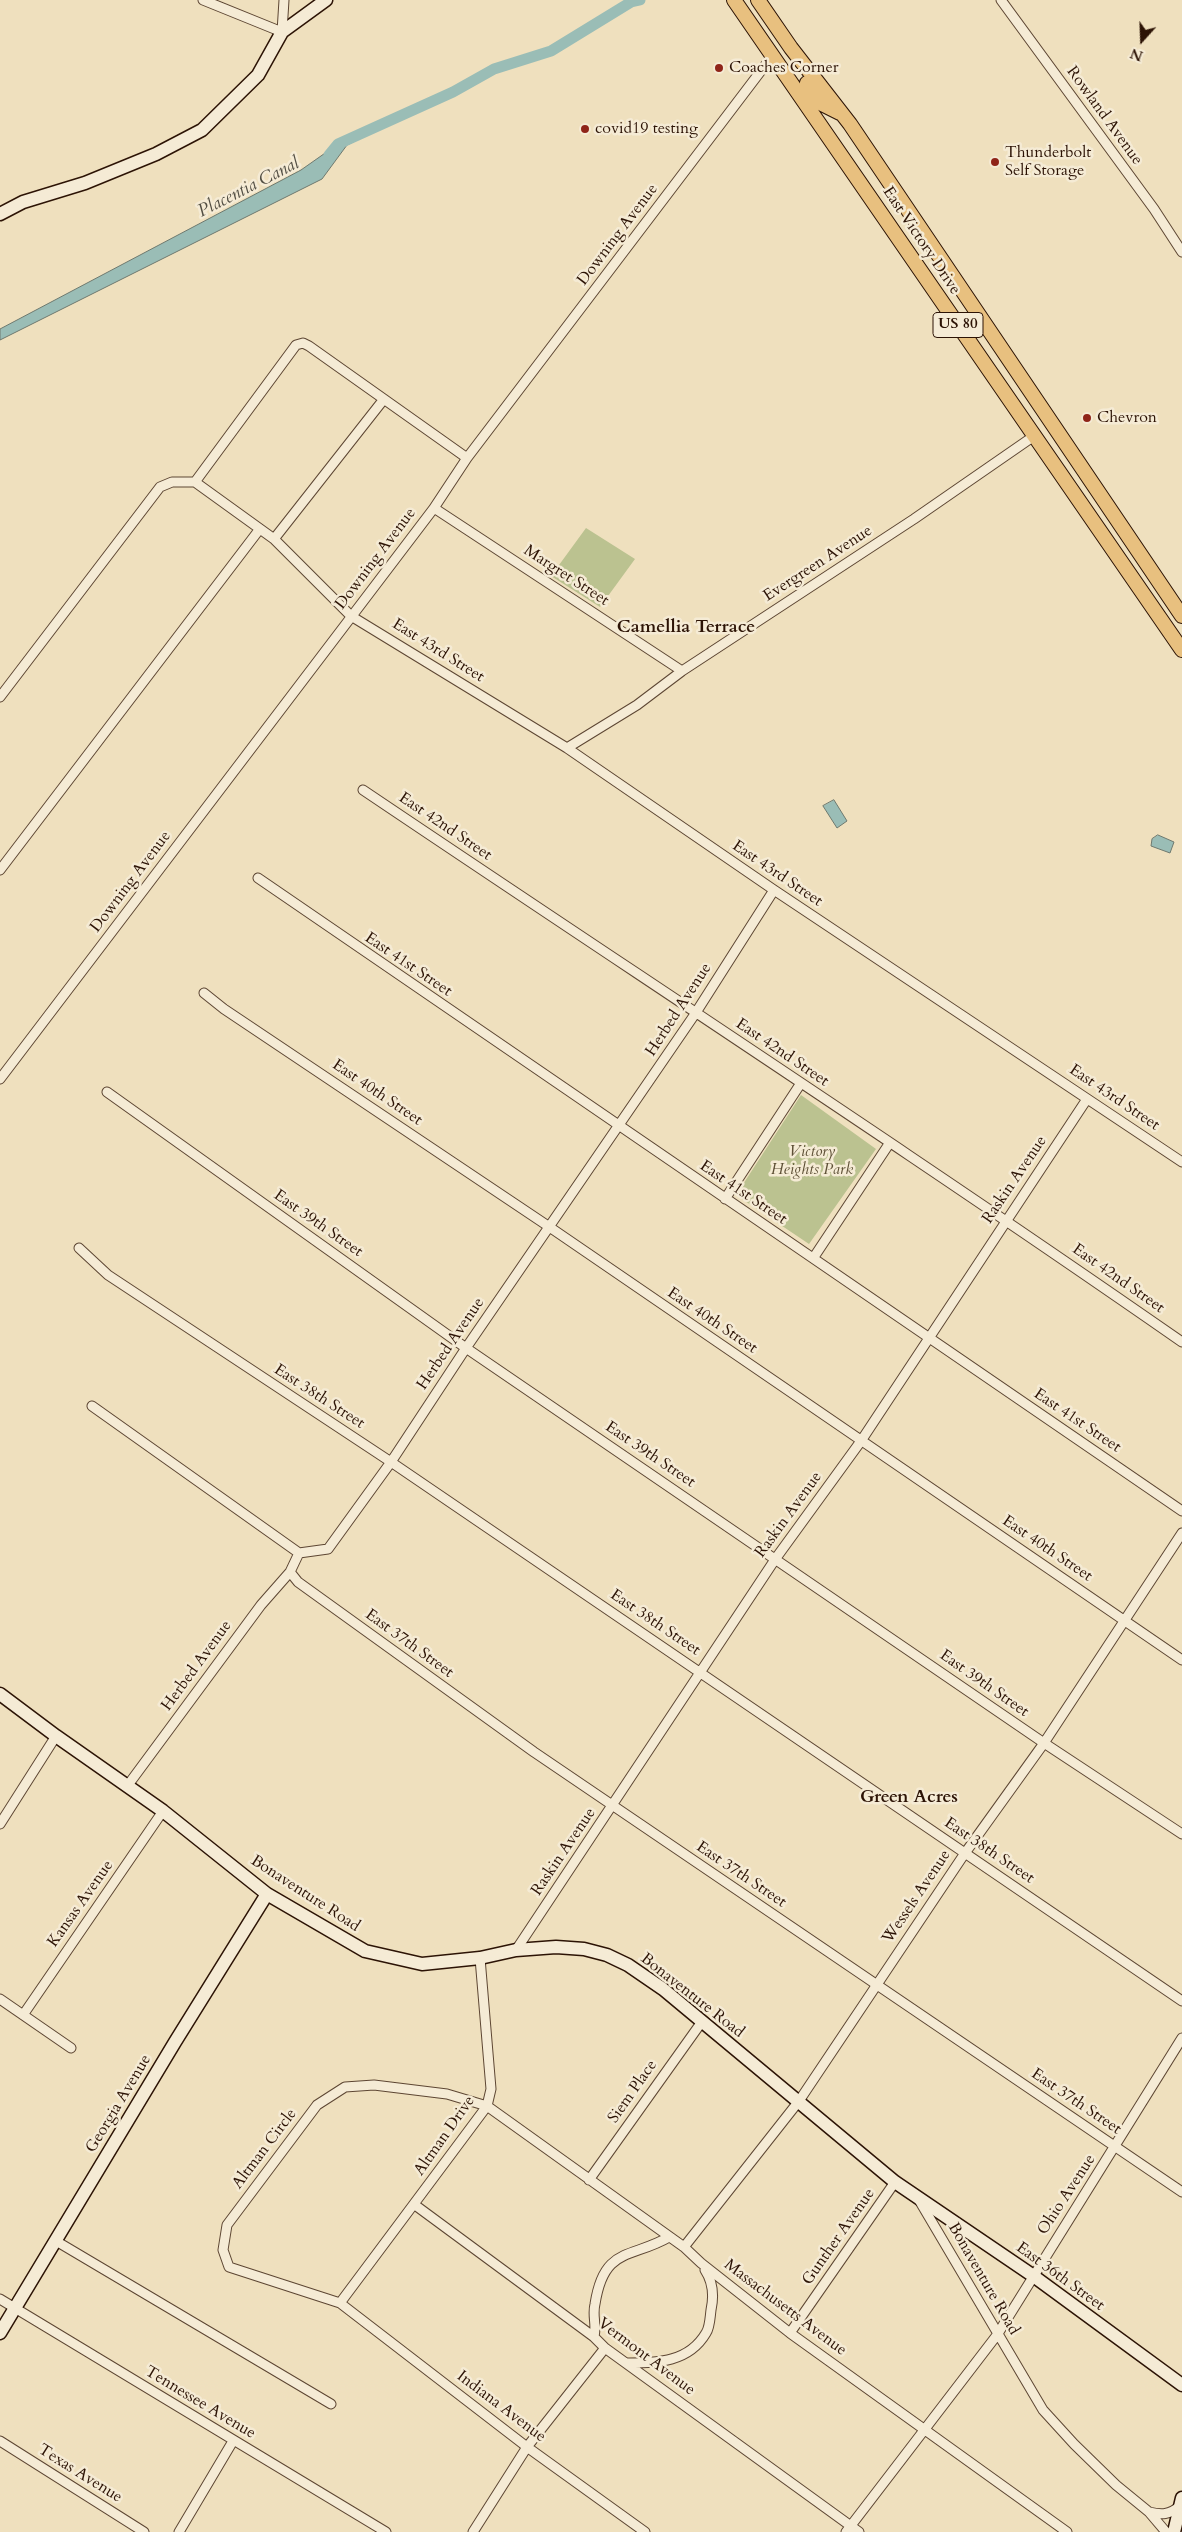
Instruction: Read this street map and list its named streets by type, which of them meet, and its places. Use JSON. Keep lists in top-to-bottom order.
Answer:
{
  "streets": {
    "main road": ["East Victory Drive", "US 80"],
    "street": [
      "Rowland Avenue",
      "Downing Avenue",
      "Evergreen Avenue",
      "Margret Street",
      "East 43rd Street",
      "East 42nd Street",
      "East 41st Street",
      "Herbed Avenue",
      "East 40th Street",
      "Raskin Avenue",
      "East 39th Street",
      "East 38th Street",
      "East 37th Street",
      "Bonaventure Road",
      "Wessels Avenue",
      "Kansas Avenue",
      "Siem Place",
      "Georgia Avenue",
      "Altman Drive",
      "Altman Circle",
      "Ohio Avenue",
      "Gunther Avenue",
      "East 36th Street",
      "Massachusetts Avenue",
      "Vermont Avenue",
      "Tennessee Avenue",
      "Indiana Avenue",
      "Texas Avenue"
    ]
  },
  "crossings": [
    ["Downing Avenue", "East Victory Drive"],
    ["Downing Avenue", "Margret Street"],
    ["Downing Avenue", "East 43rd Street"],
    ["East Victory Drive", "Evergreen Avenue"],
    ["Evergreen Avenue", "Margret Street"],
    ["Evergreen Avenue", "East 43rd Street"],
    ["East 43rd Street", "Herbed Avenue"],
    ["East 43rd Street", "Raskin Avenue"],
    ["East 42nd Street", "Herbed Avenue"],
    ["East 42nd Street", "Raskin Avenue"],
    ["East 41st Street", "Herbed Avenue"],
    ["East 41st Street", "Raskin Avenue"],
    ["Herbed Avenue", "East 40th Street"],
    ["Herbed Avenue", "East 39th Street"],
    ["Herbed Avenue", "East 38th Street"],
    ["Herbed Avenue", "East 37th Street"],
    ["Herbed Avenue", "Bonaventure Road"],
    ["East 40th Street", "Raskin Avenue"],
    ["East 40th Street", "Wessels Avenue"],
    ["Raskin Avenue", "East 39th Street"],
    ["Raskin Avenue", "East 38th Street"],
    ["Raskin Avenue", "East 37th Street"],
    ["Raskin Avenue", "Bonaventure Road"],
    ["East 39th Street", "Wessels Avenue"],
    ["East 38th Street", "Wessels Avenue"],
    ["East 37th Street", "Wessels Avenue"],
    ["East 37th Street", "Ohio Avenue"],
    ["Bonaventure Road", "Wessels Avenue"],
    ["Bonaventure Road", "Kansas Avenue"],
    ["Bonaventure Road", "Siem Place"],
    ["Bonaventure Road", "Georgia Avenue"],
    ["Bonaventure Road", "Altman Drive"],
    ["Bonaventure Road", "Ohio Avenue"],
    ["Bonaventure Road", "Gunther Avenue"],
    ["Bonaventure Road", "East 36th Street"],
    ["Wessels Avenue", "Massachusetts Avenue"],
    ["Wessels Avenue", "Vermont Avenue"],
    ["Siem Place", "Massachusetts Avenue"],
    ["Georgia Avenue", "Tennessee Avenue"],
    ["Altman Drive", "Altman Circle"],
    ["Altman Drive", "Massachusetts Avenue"],
    ["Altman Drive", "Vermont Avenue"],
    ["Altman Drive", "Indiana Avenue"],
    ["Altman Circle", "Massachusetts Avenue"],
    ["Altman Circle", "Indiana Avenue"],
    ["Ohio Avenue", "East 36th Street"],
    ["Ohio Avenue", "Massachusetts Avenue"],
    ["Ohio Avenue", "Vermont Avenue"],
    ["Gunther Avenue", "Massachusetts Avenue"],
    ["Massachusetts Avenue", "Vermont Avenue"]
  ],
  "districts": ["Camellia Terrace", "Green Acres"],
  "water": ["Placentia Canal"],
  "parks": ["Victory Heights Park"],
  "places": [
    "Coaches Corner",
    "covid19 testing",
    "Thunderbolt Self Storage",
    "Chevron"
  ],
  "north": "bottom"
}
